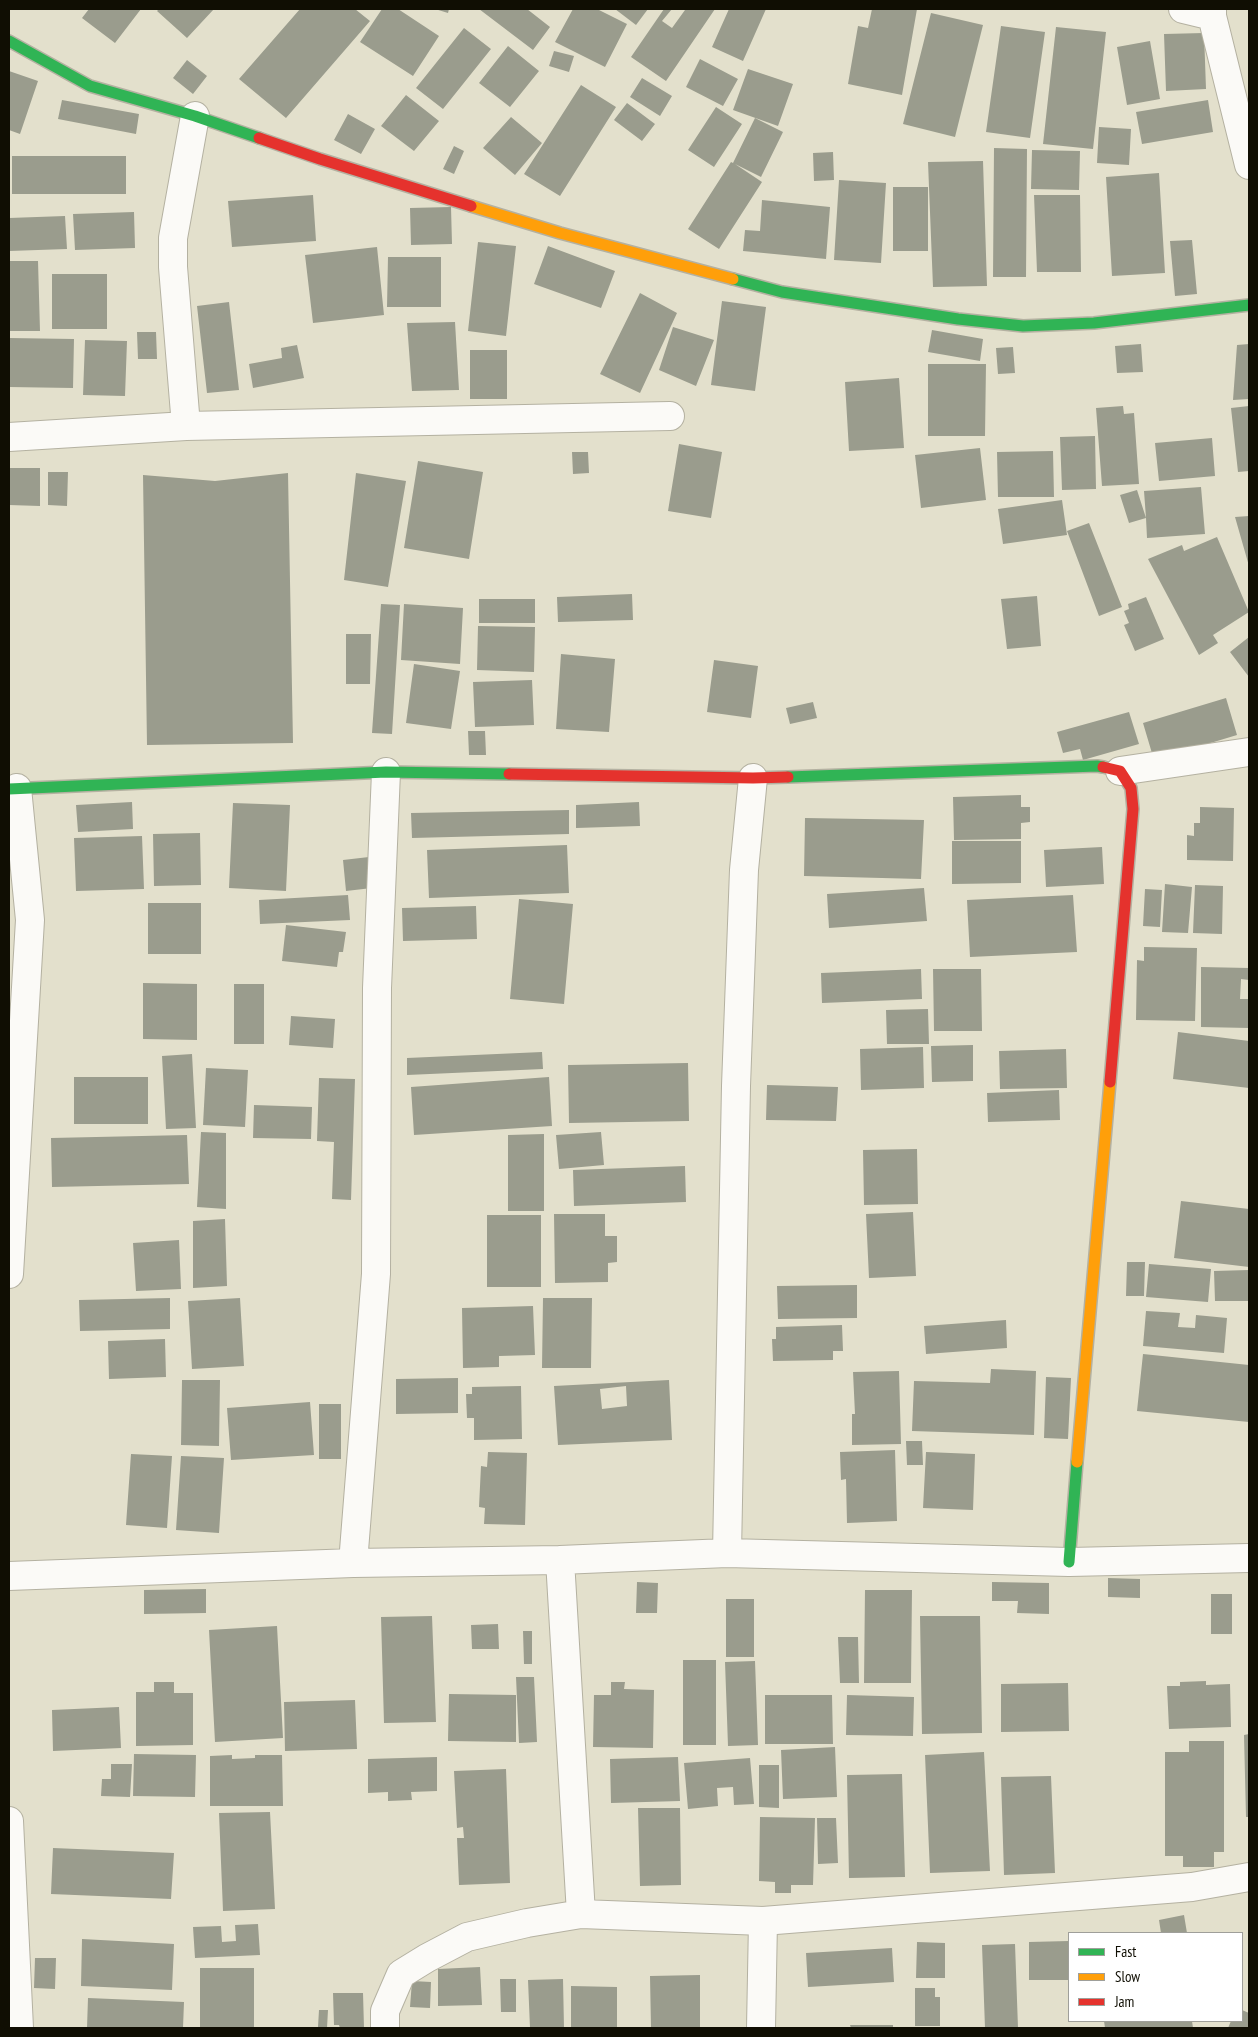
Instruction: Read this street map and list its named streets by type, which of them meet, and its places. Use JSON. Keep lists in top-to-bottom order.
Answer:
{
  "legend": ["Fast", "Slow", "Jam"]
}
